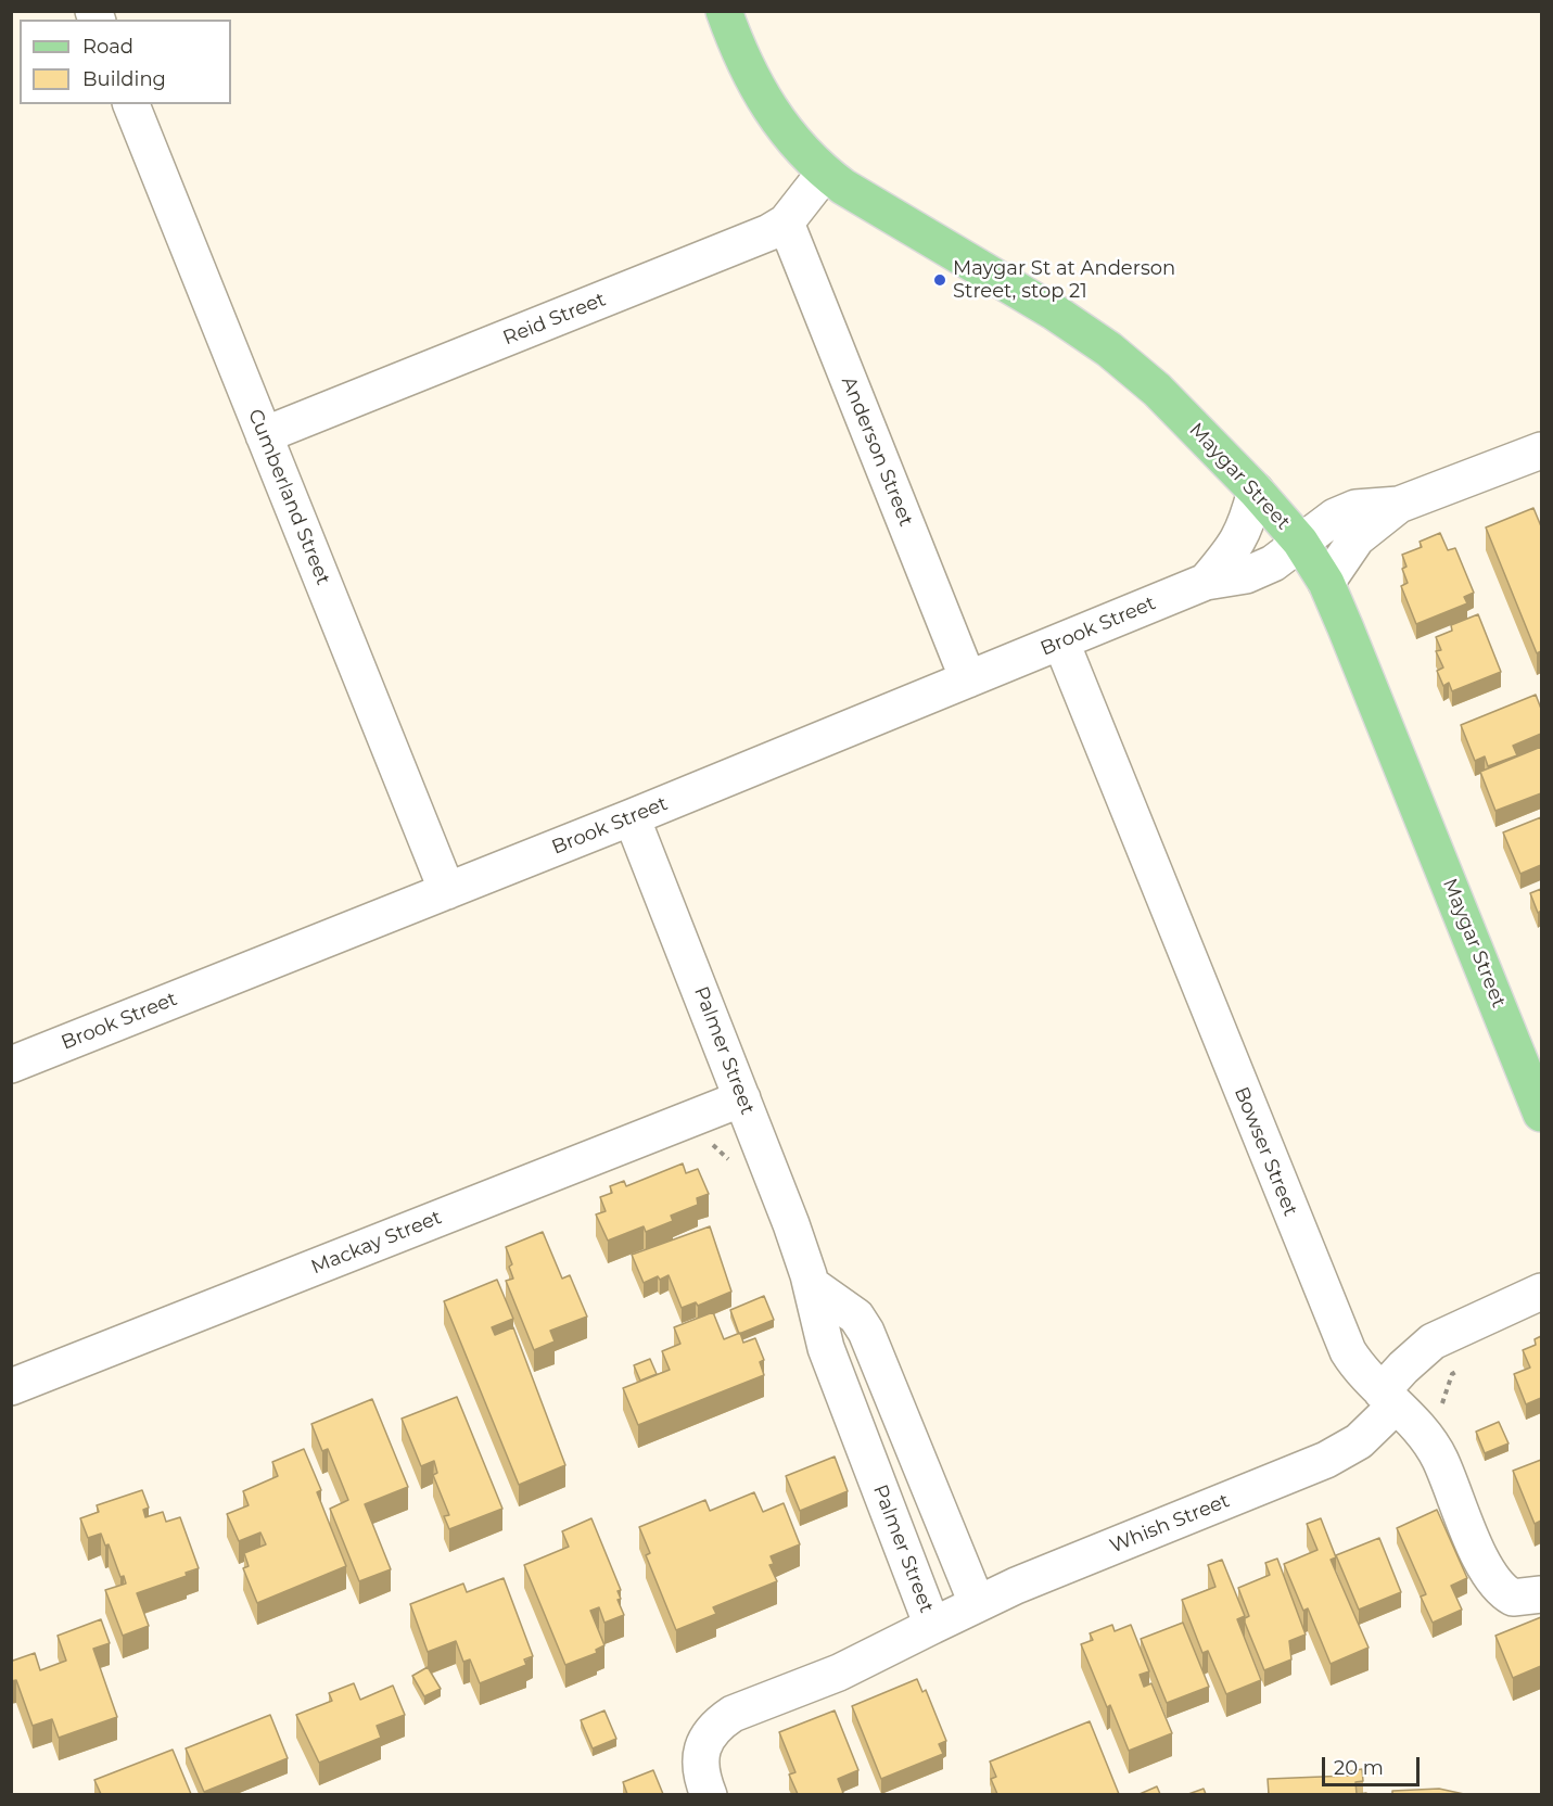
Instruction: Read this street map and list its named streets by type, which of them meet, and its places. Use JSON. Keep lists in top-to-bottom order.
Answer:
{
  "streets": {
    "main road": ["Maygar Street"],
    "street": [
      "Reid Street",
      "Anderson Street",
      "Cumberland Street",
      "Brook Street",
      "Palmer Street",
      "Bowser Street",
      "Mackay Street",
      "Whish Street"
    ]
  },
  "crossings": [
    ["Reid Street", "Anderson Street"],
    ["Reid Street", "Maygar Street"],
    ["Reid Street", "Cumberland Street"],
    ["Anderson Street", "Brook Street"],
    ["Maygar Street", "Brook Street"],
    ["Cumberland Street", "Brook Street"],
    ["Brook Street", "Palmer Street"],
    ["Brook Street", "Bowser Street"],
    ["Palmer Street", "Mackay Street"],
    ["Palmer Street", "Whish Street"],
    ["Bowser Street", "Whish Street"]
  ],
  "places": ["Maygar St at Anderson Street, stop 21"],
  "legend": ["Road", "Building"],
  "scale_bar": "20 m"
}
